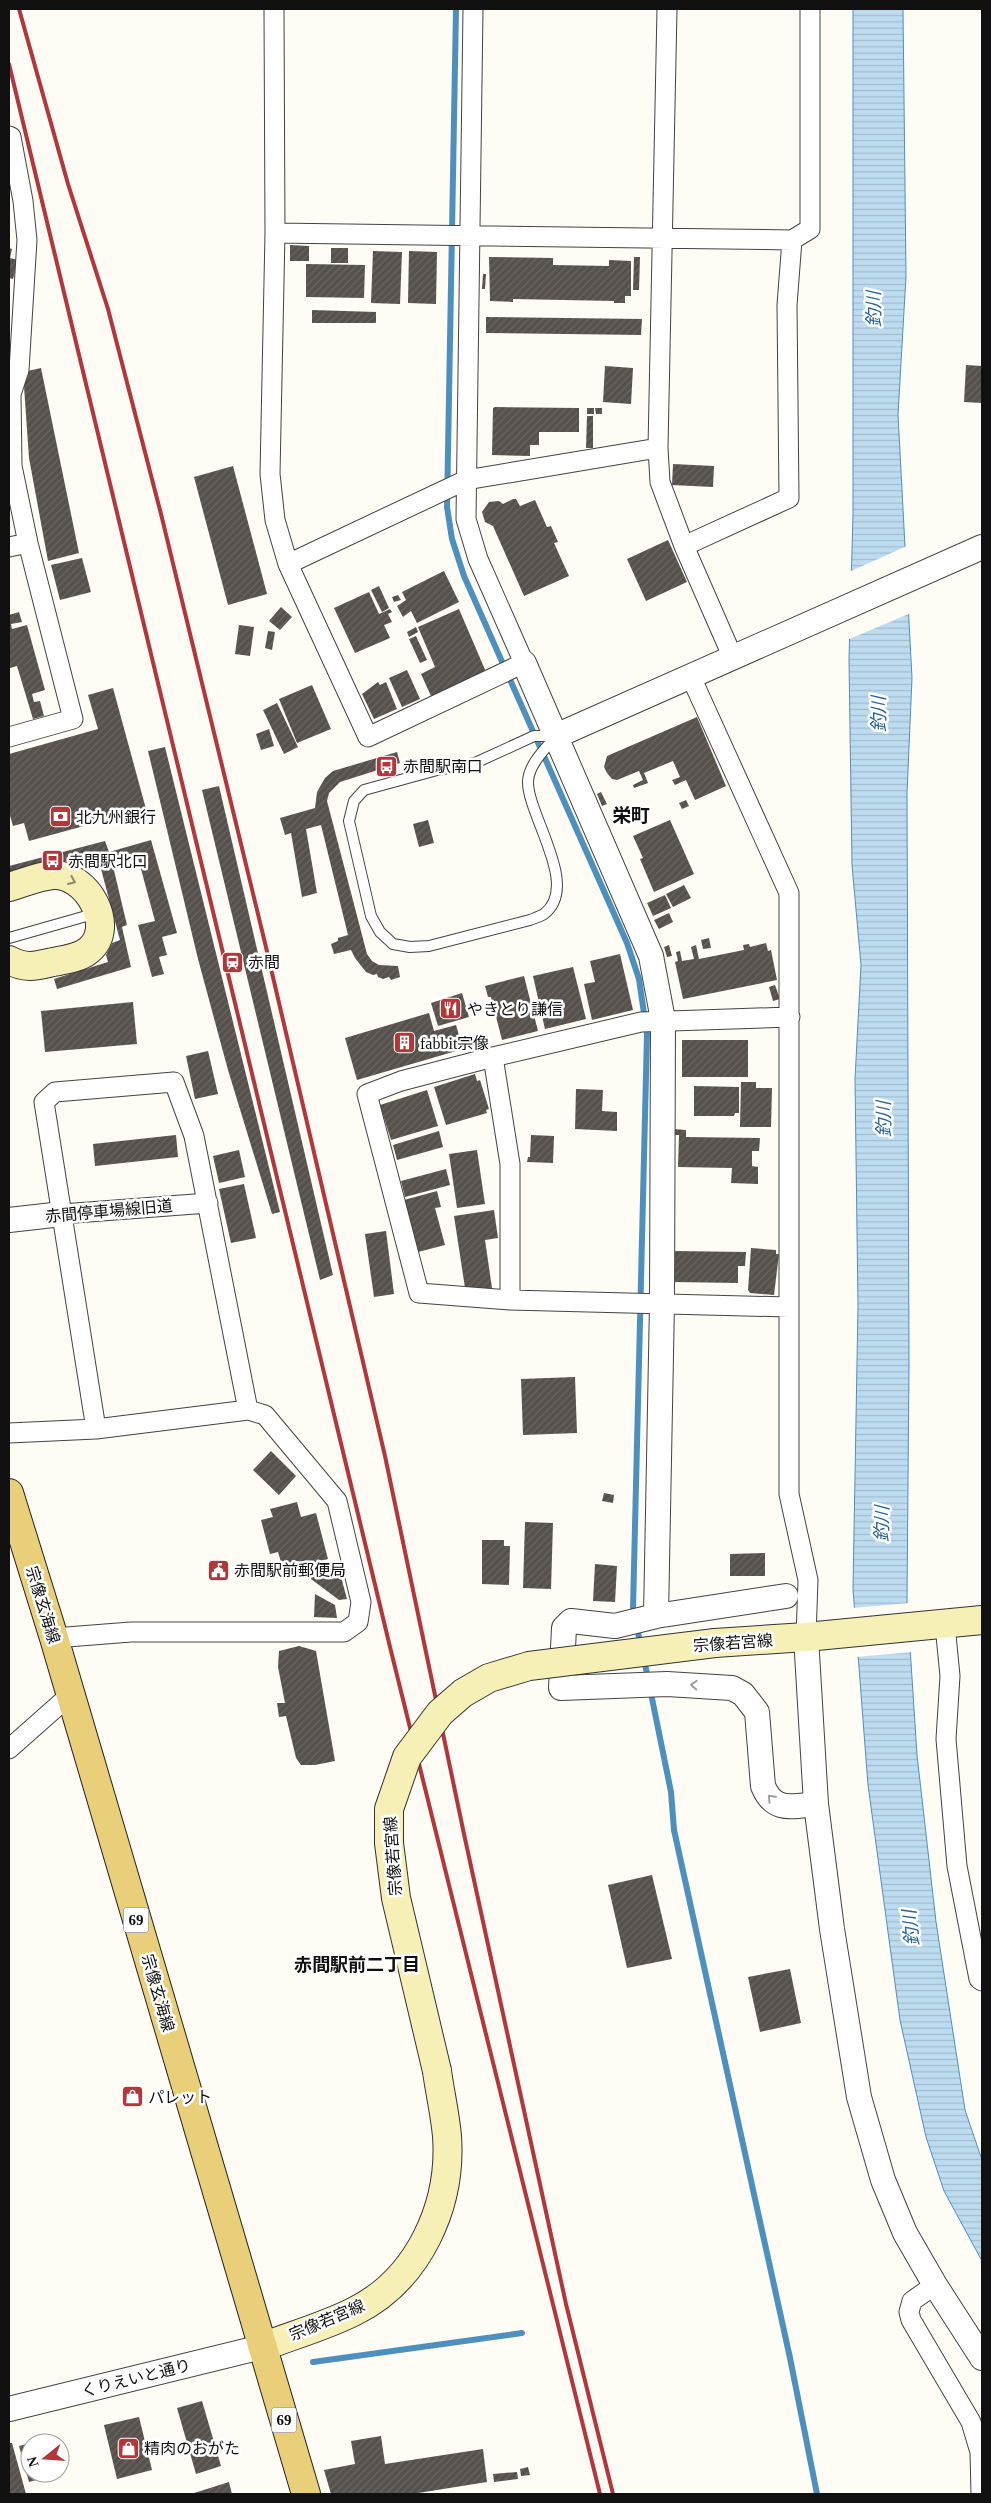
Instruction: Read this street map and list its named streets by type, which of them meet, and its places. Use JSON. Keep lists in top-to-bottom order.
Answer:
{
  "streets": {
    "main road": ["宗像玄海線", "宗像若宮線", "69"],
    "street": ["赤間停車場線旧道", "くりえいと通り"]
  },
  "crossings": [
    ["宗像玄海線", "宗像若宮線"],
    ["宗像玄海線", "くりえいと通り"],
    ["宗像若宮線", "くりえいと通り"]
  ],
  "districts": ["栄町", "赤間駅前二丁目"],
  "water": ["釣川"],
  "places": {
    "bus stop": ["赤間駅南口", "赤間駅北口"],
    "bank": ["北九州銀行"],
    "station": ["赤間"],
    "restaurant": ["やきとり謙信"],
    "building": ["fabbit宗像"],
    "public building": ["赤間駅前郵便局"],
    "shop": ["パレット", "精肉のおがた"]
  },
  "north": "left"
}
